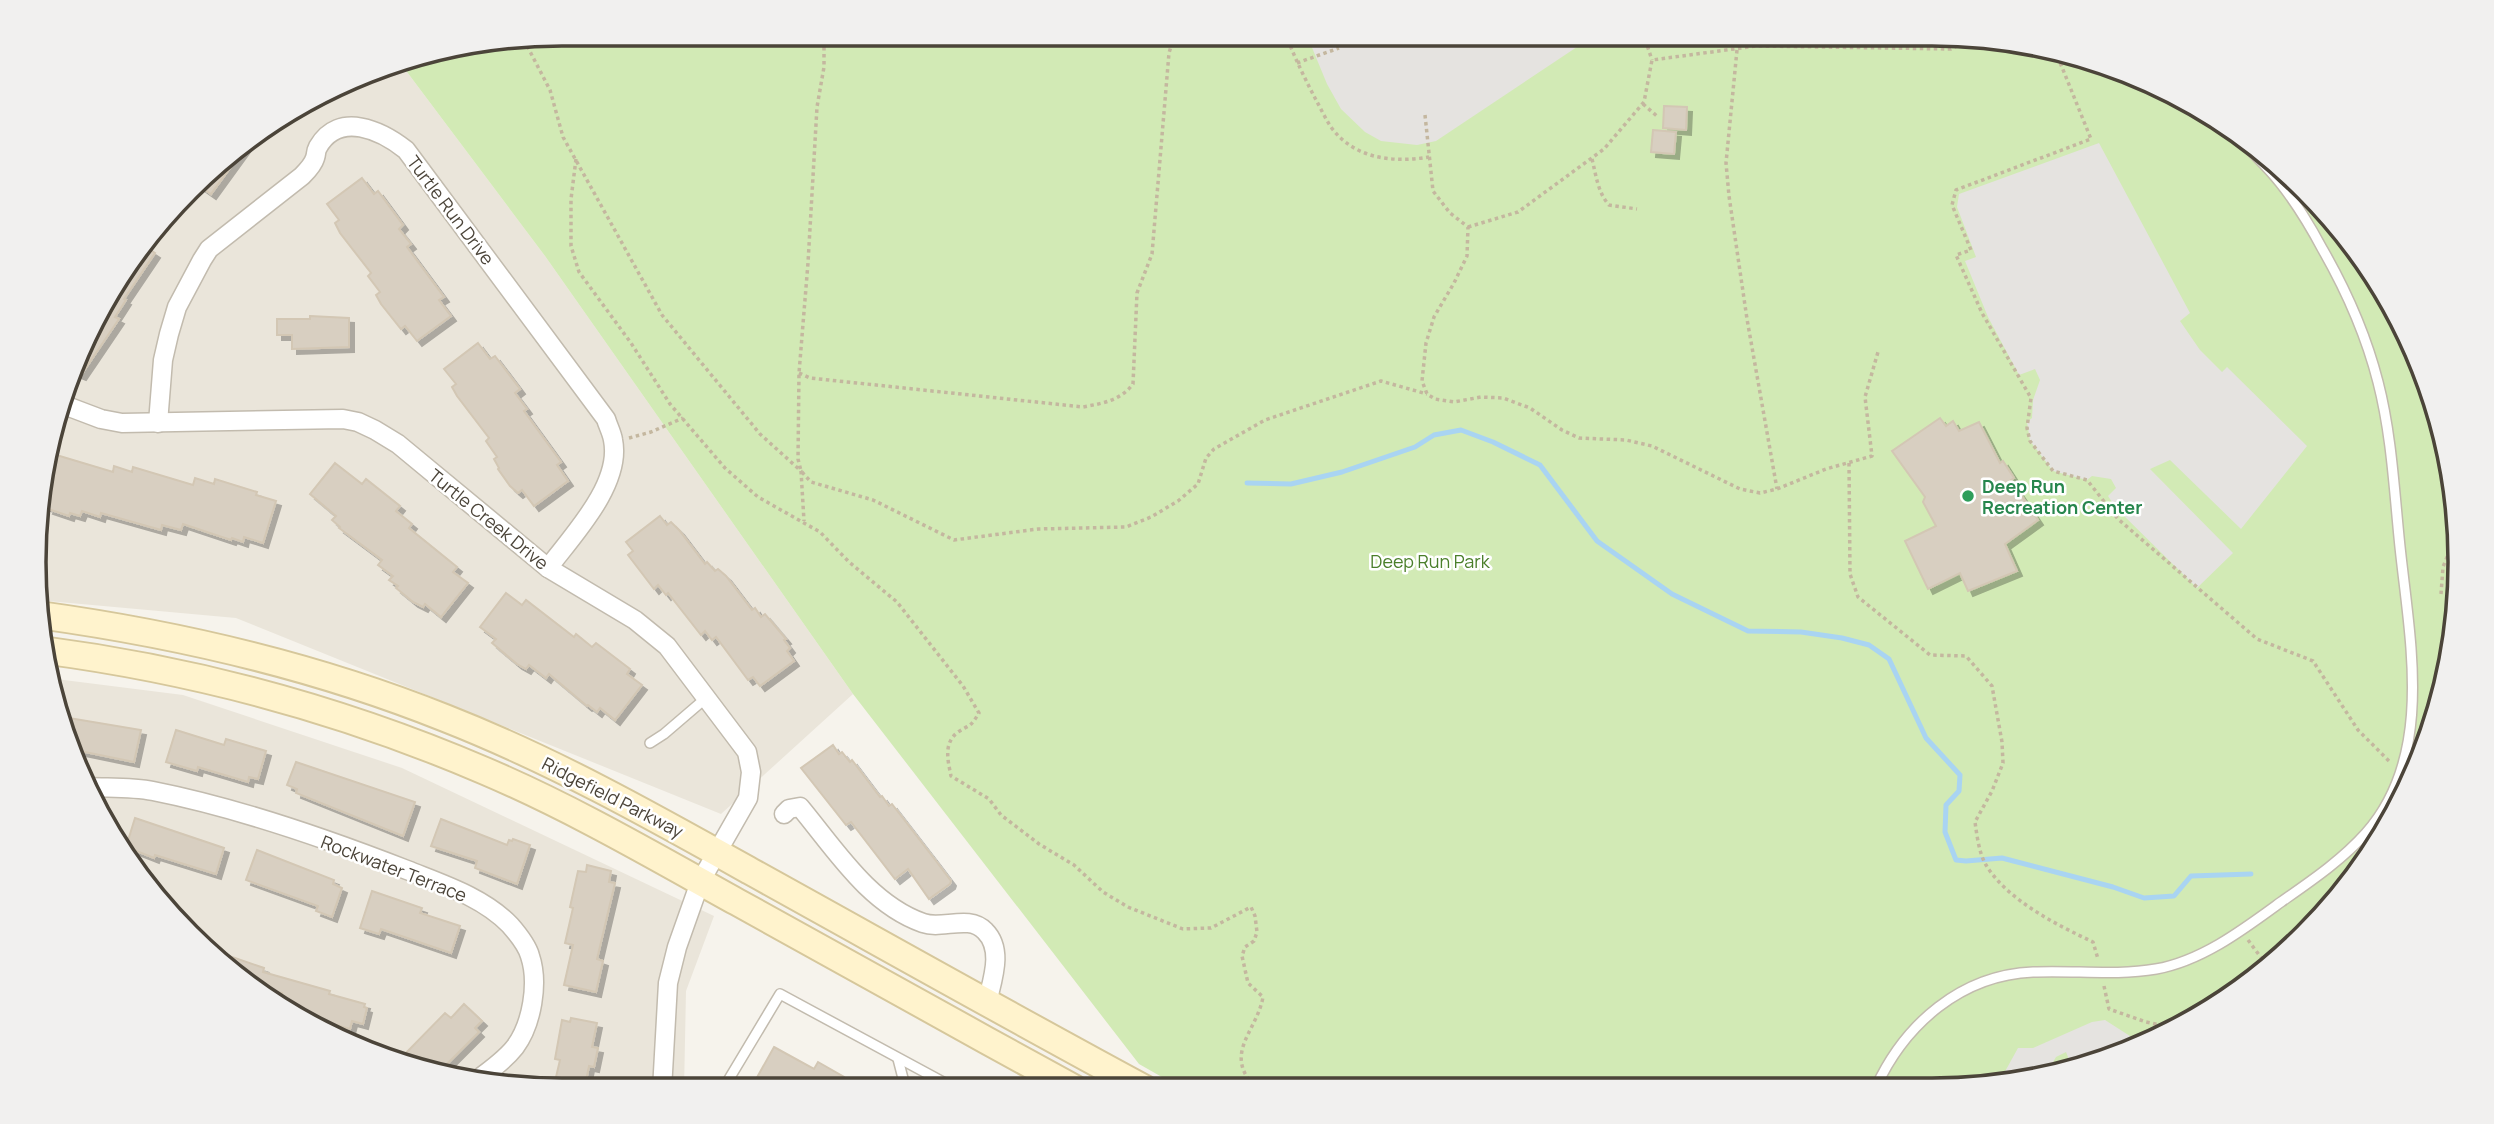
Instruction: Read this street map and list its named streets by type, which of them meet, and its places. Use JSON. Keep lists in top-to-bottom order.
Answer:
{
  "streets": {
    "main road": ["Ridgefield Parkway"],
    "street": ["Turtle Run Drive", "Turtle Creek Drive", "Rockwater Terrace"]
  },
  "crossings": [
    ["Turtle Run Drive", "Turtle Creek Drive"],
    ["Turtle Creek Drive", "Ridgefield Parkway"]
  ],
  "parks": ["Deep Run Park"],
  "places": ["Deep Run Recreation Center"]
}
